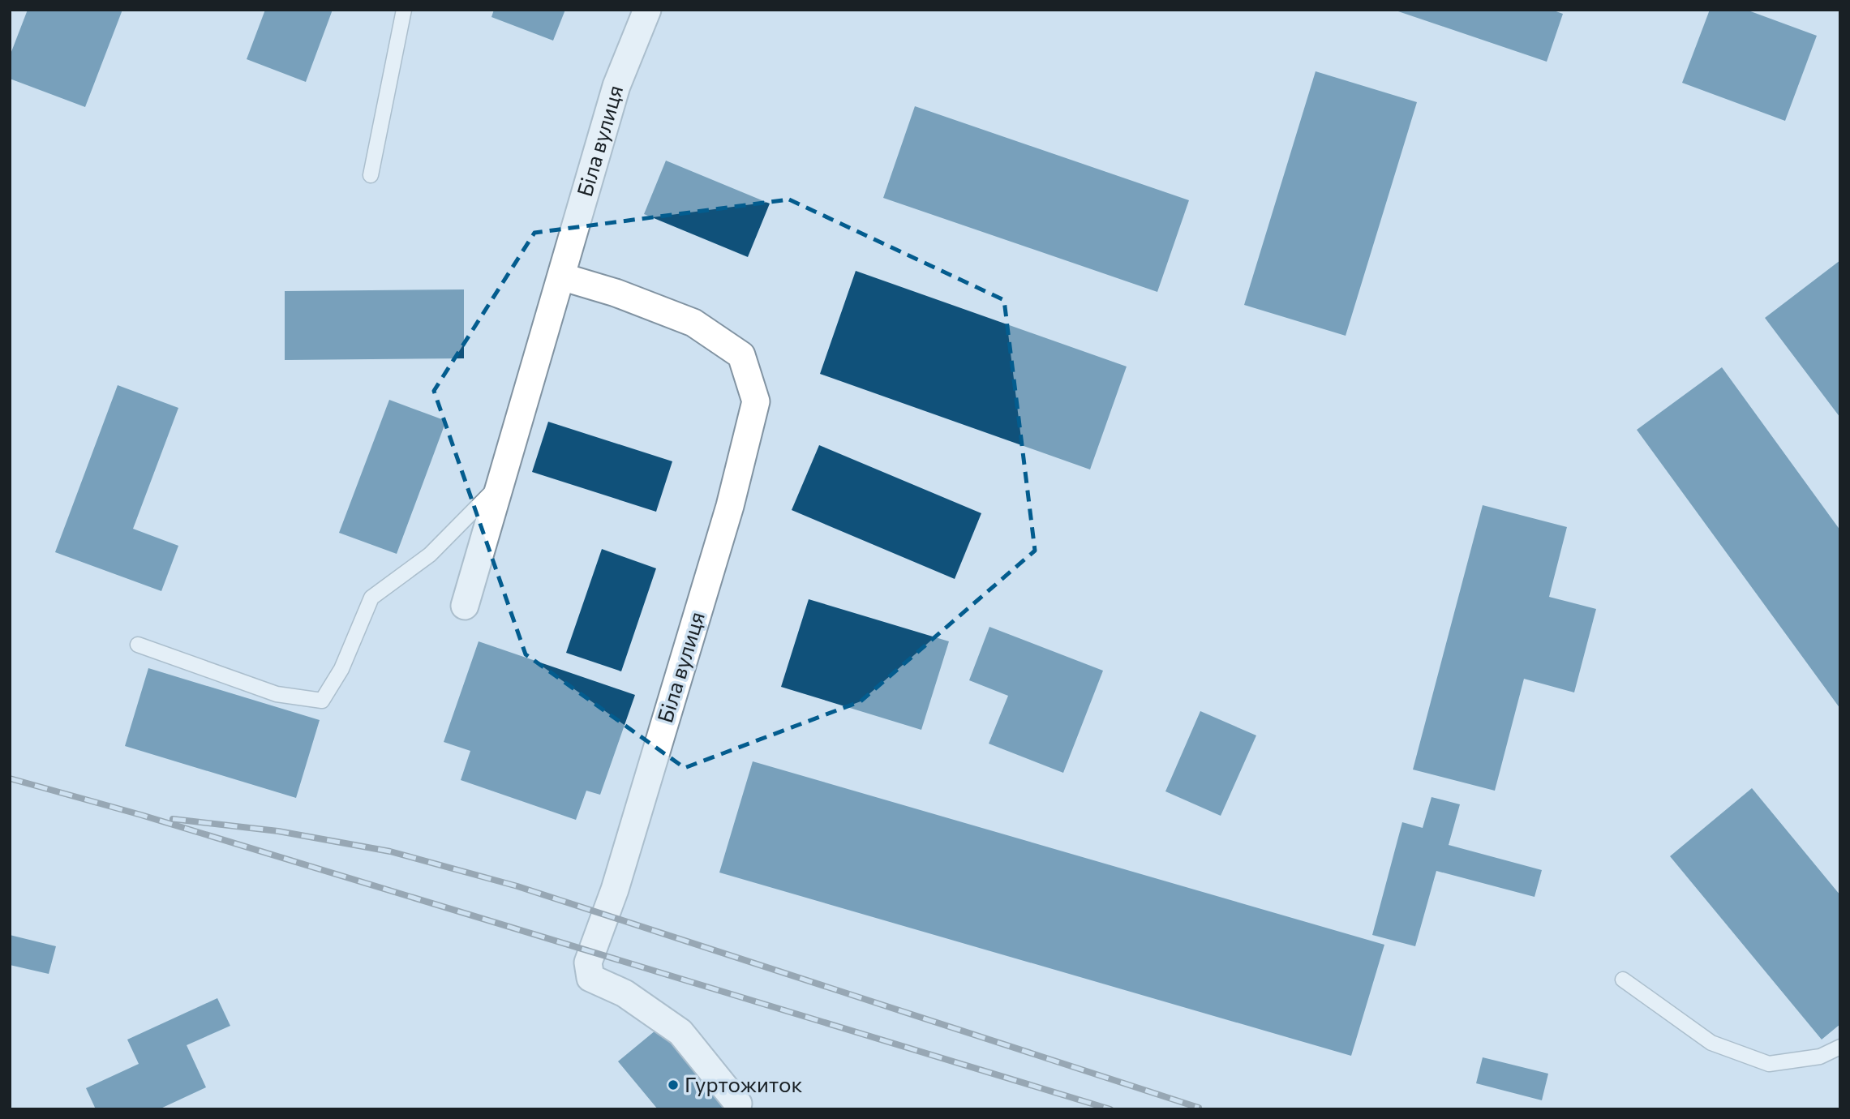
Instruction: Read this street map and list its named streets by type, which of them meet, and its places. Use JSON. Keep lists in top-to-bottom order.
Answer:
{
  "streets": {
    "street": ["Біла вулиця"]
  },
  "places": ["Гуртожиток"]
}
